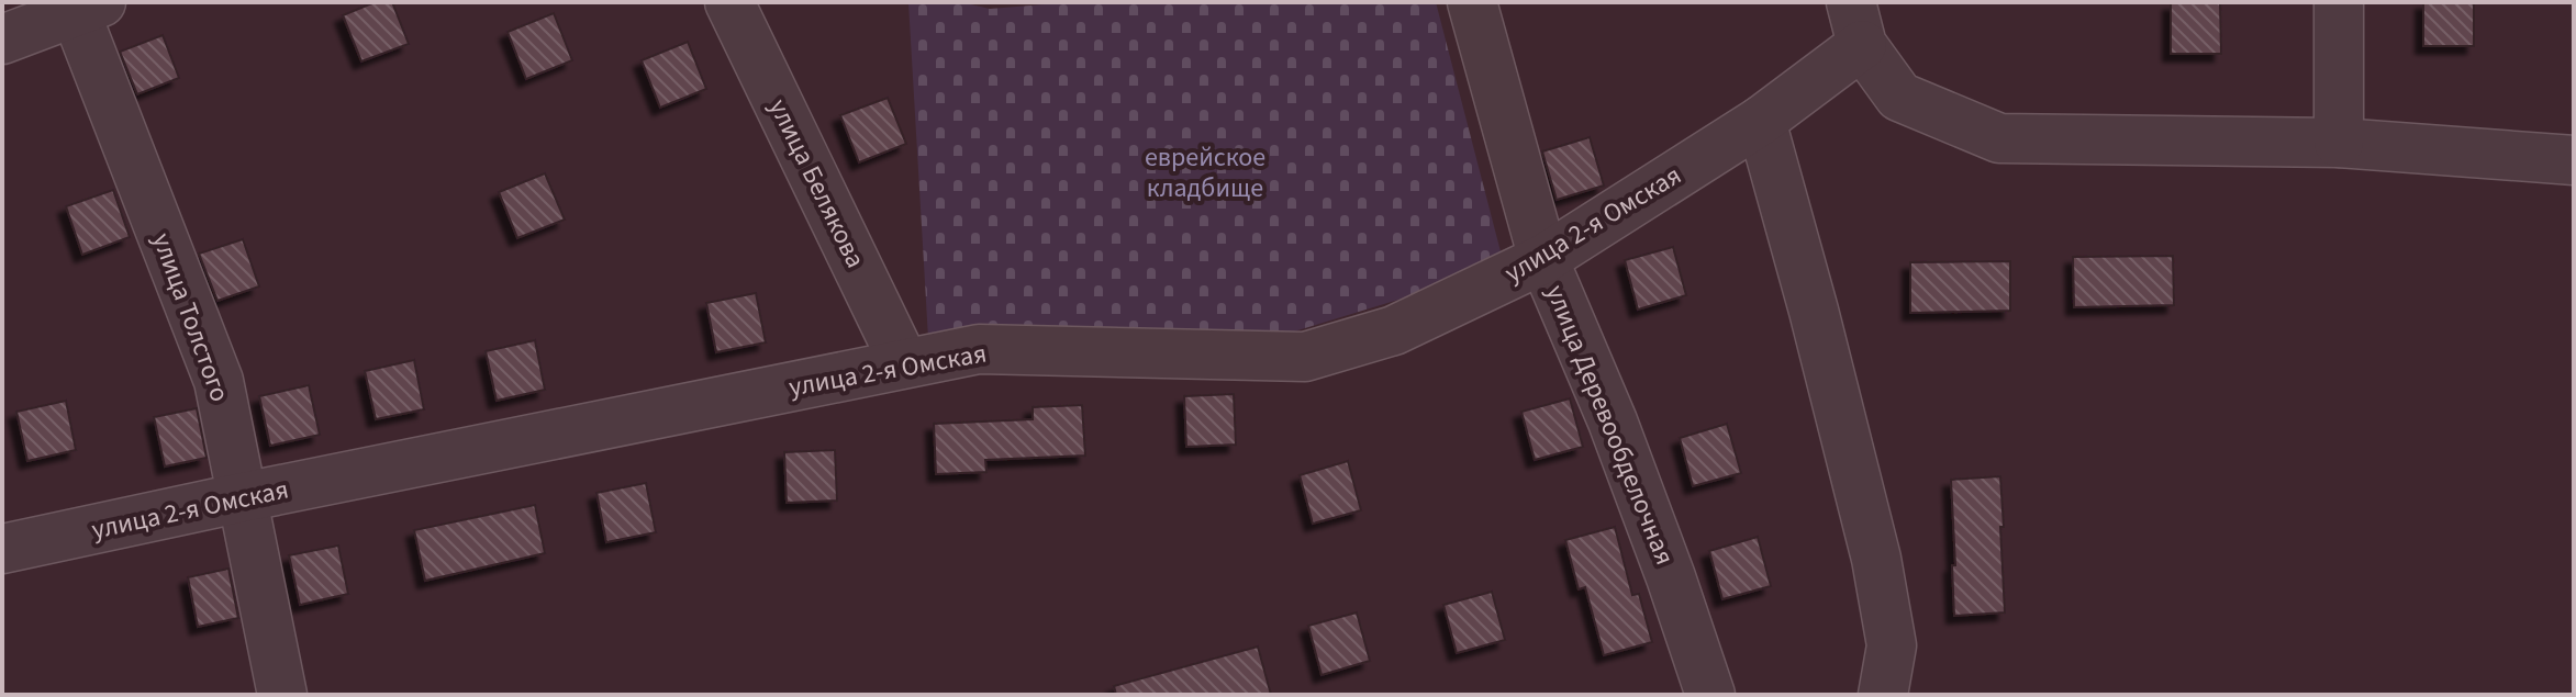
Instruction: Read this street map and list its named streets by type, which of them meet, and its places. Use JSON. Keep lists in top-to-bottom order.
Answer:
{
  "streets": {
    "street": [
      "улица Белякова",
      "улица 2-я Омская",
      "улица Толстого",
      "улица Деревообделочная"
    ]
  },
  "crossings": [
    ["улица Белякова", "улица 2-я Омская"],
    ["улица 2-я Омская", "улица Толстого"],
    ["улица 2-я Омская", "улица Деревообделочная"]
  ],
  "parks": ["еврейское кладбище"]
}
